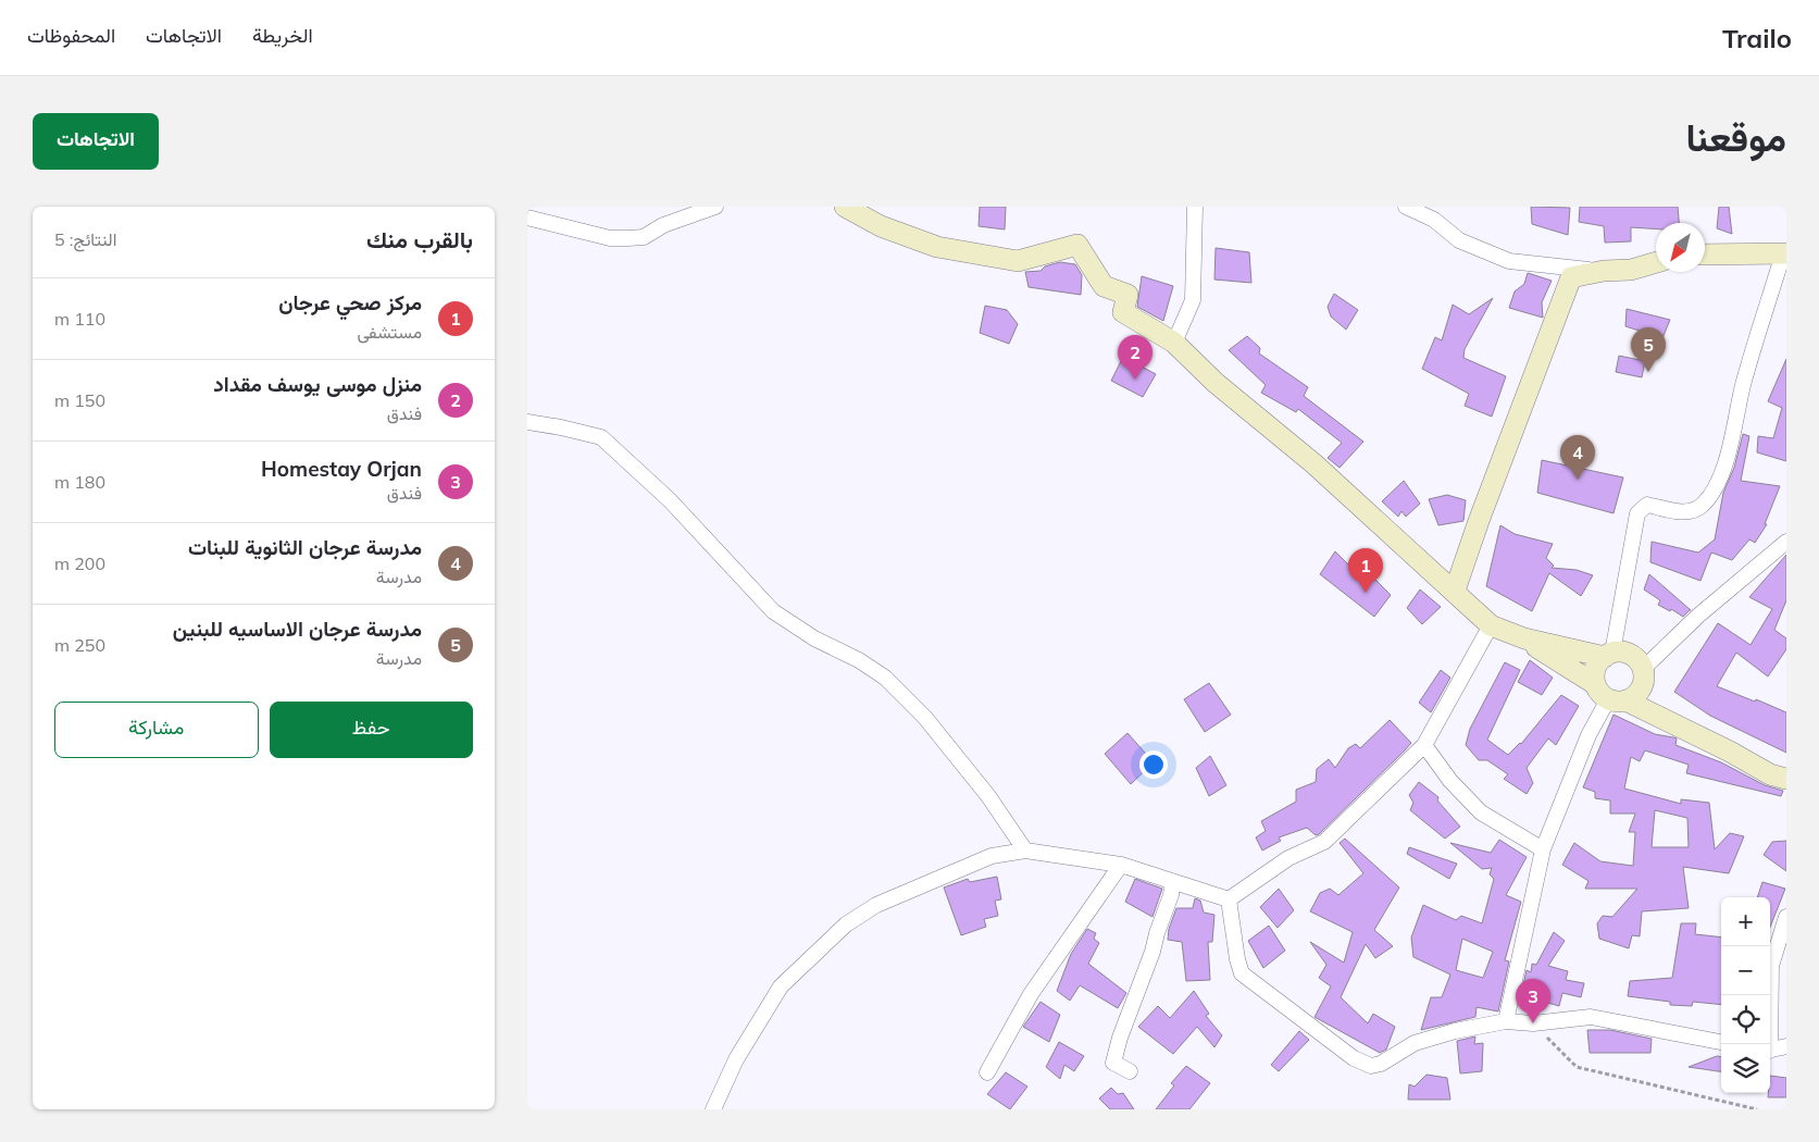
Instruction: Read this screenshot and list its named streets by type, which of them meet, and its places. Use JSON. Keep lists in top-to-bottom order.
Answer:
{
  "north": "bottom left",
  "page": {
    "header": "Trailo",
    "nav": ["الخريطة", "الاتجاهات", "المحفوظات"],
    "title": "موقعنا",
    "buttons": [
      "الاتجاهات",
      ["حفظ", "مشاركة"]
    ],
    "heading": ["بالقرب منك", "النتائج: 5"],
    "list": [
      {
        "mark": "1",
        "name": "مركز صحي عرجان",
        "note": "مستشفى",
        "value": "110 m"
      },
      {
        "mark": "2",
        "name": "منزل موسى يوسف مقداد",
        "note": "فندق",
        "value": "150 m"
      },
      {
        "mark": "3",
        "name": "Homestay Orjan",
        "note": "فندق",
        "value": "180 m"
      },
      {
        "mark": "4",
        "name": "مدرسة عرجان الثانوية للبنات",
        "note": "مدرسة",
        "value": "200 m"
      },
      {
        "mark": "5",
        "name": "مدرسة عرجان الاساسيه للبنين",
        "note": "مدرسة",
        "value": "250 m"
      }
    ],
    "pins": [
      "5",
      "2",
      "4",
      "1",
      "3"
    ],
    "map_buttons": ["+", "−"]
  }
}
